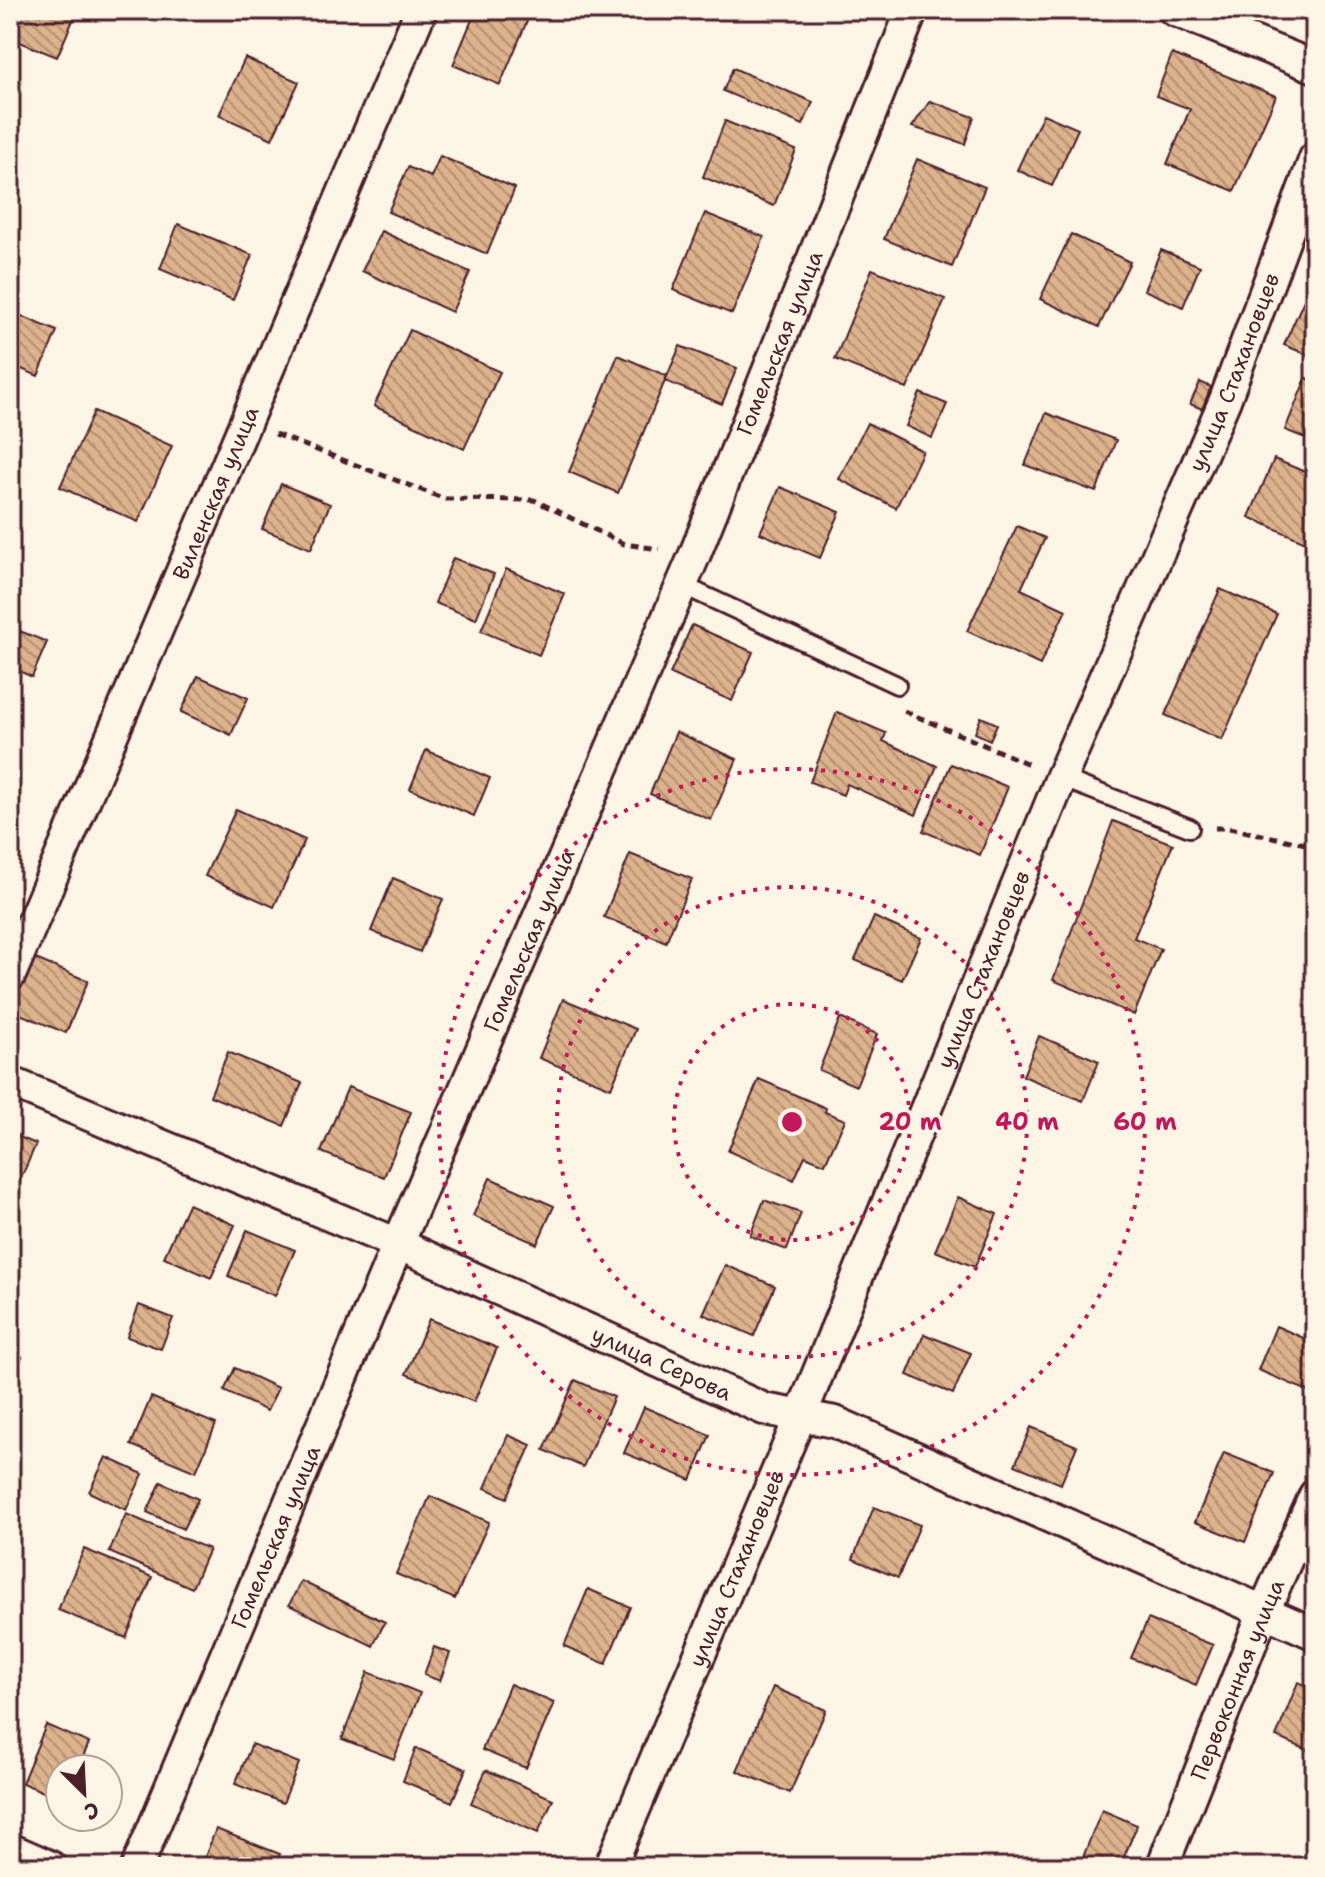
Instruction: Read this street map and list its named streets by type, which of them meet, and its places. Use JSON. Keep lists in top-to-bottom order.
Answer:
{
  "streets": {
    "street": [
      "Гомельская улица",
      "улица Стахановцев",
      "Виленская улица",
      "улица Серова",
      "Первоконная улица"
    ]
  },
  "crossings": [
    ["Гомельская улица", "улица Серова"],
    ["улица Стахановцев", "улица Серова"],
    ["улица Серова", "Первоконная улица"]
  ],
  "north": "bottom right",
  "rings": ["20 m", "40 m", "60 m"]
}
